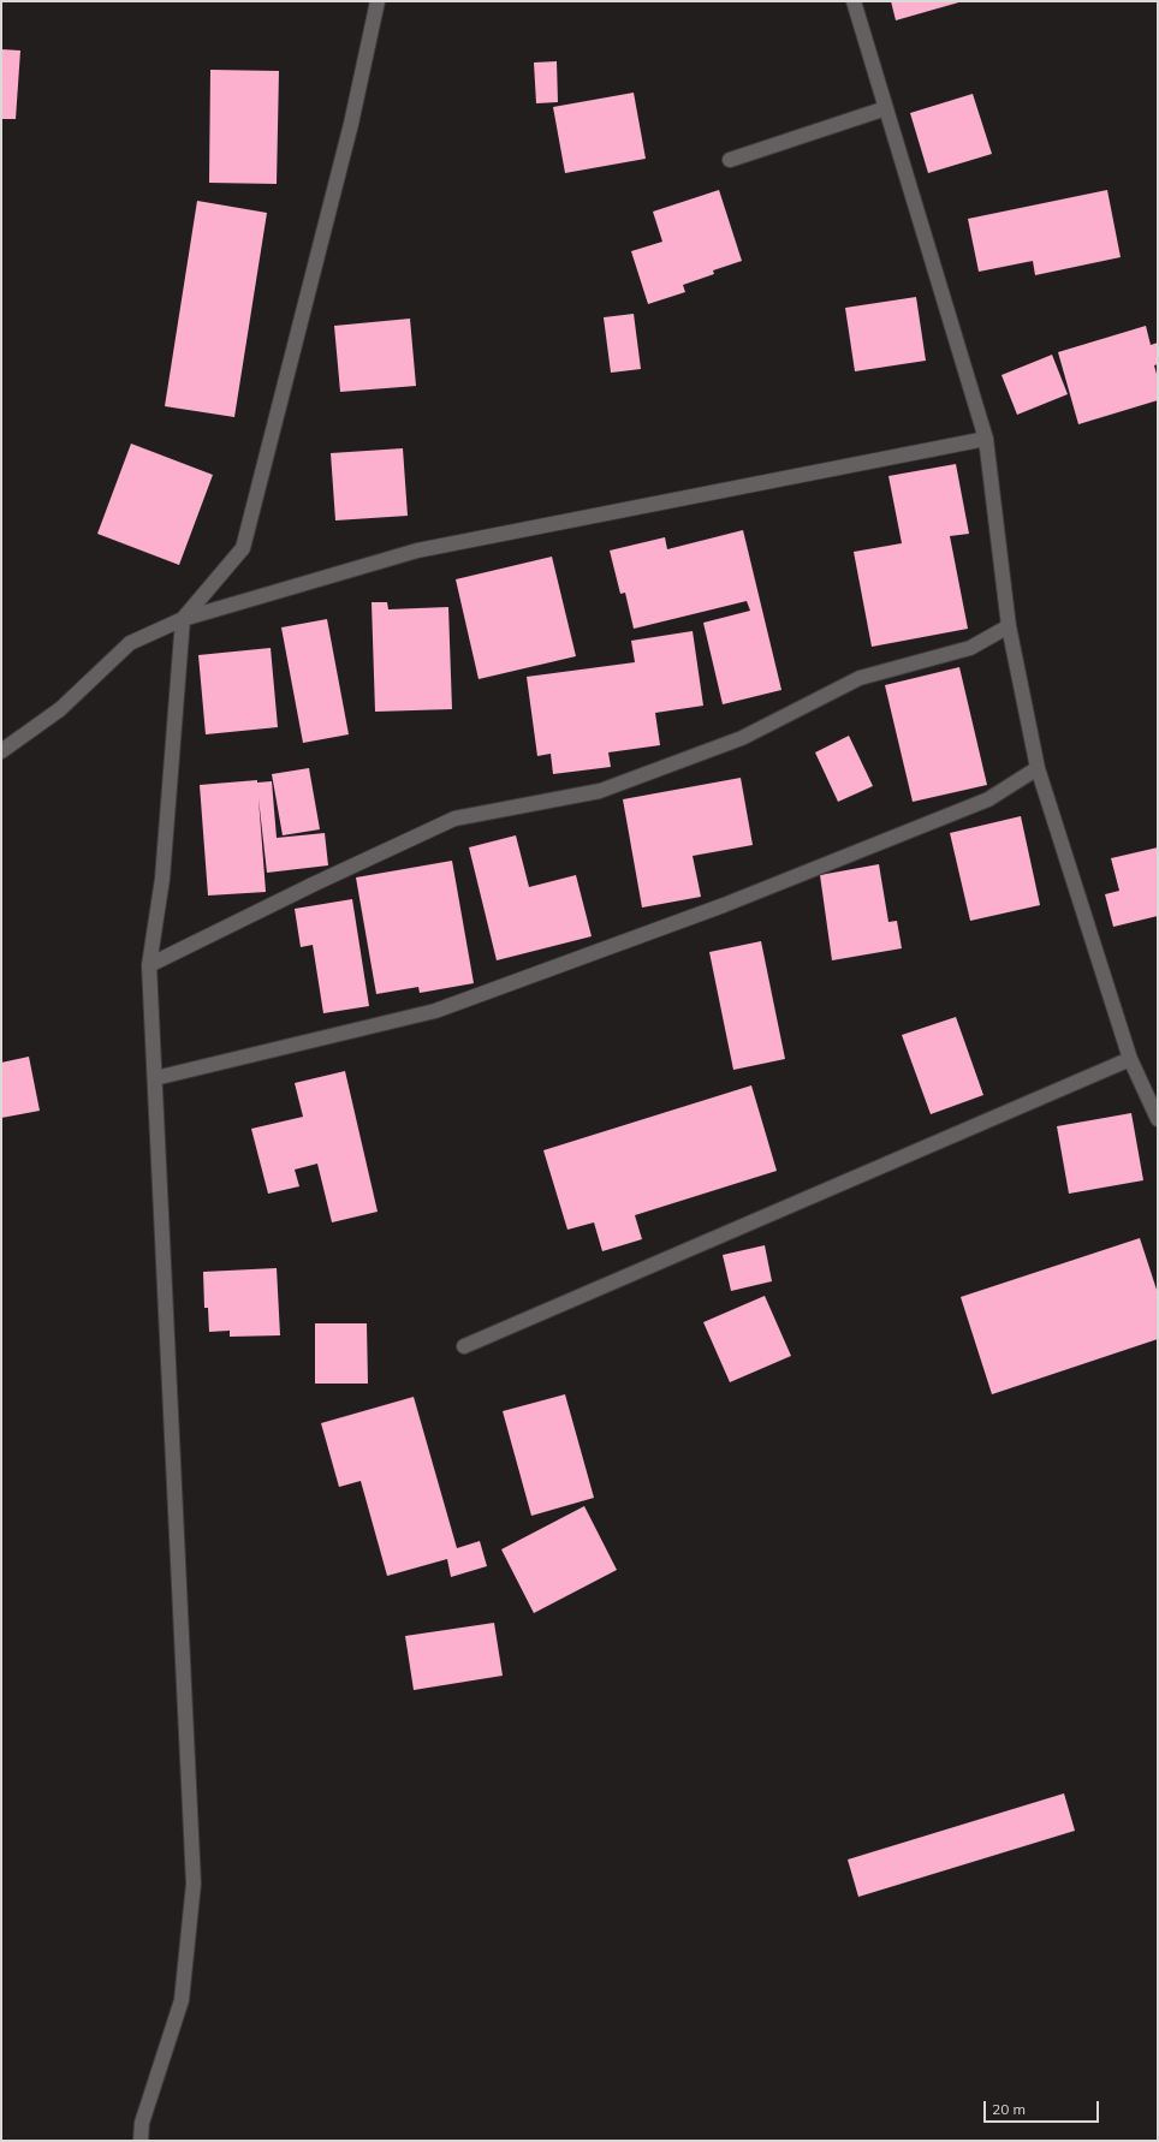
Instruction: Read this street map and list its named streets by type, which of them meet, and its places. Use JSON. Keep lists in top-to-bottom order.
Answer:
{
  "scale_bar": "20 m"
}
